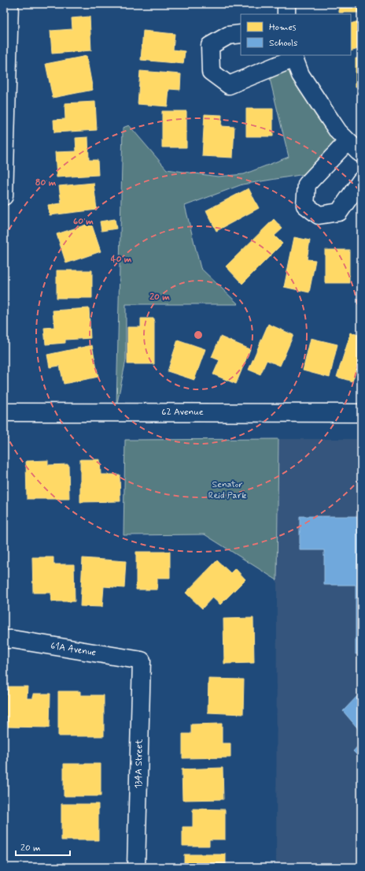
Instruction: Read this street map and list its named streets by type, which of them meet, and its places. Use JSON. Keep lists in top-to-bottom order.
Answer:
{
  "streets": {
    "street": ["62 Avenue", "61A Avenue", "134A Street"]
  },
  "crossings": [
    ["61A Avenue", "134A Street"]
  ],
  "parks": ["Senator Reid Park"],
  "legend": ["Homes", "Schools"],
  "scale_bar": "20 m",
  "rings": [
    "80 m",
    "60 m",
    "40 m",
    "20 m"
  ]
}
